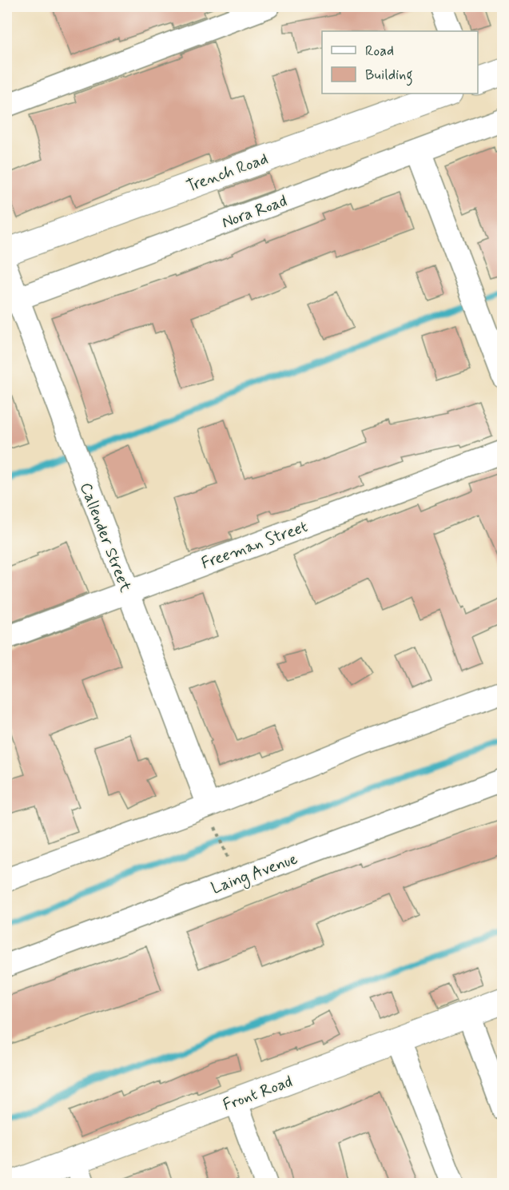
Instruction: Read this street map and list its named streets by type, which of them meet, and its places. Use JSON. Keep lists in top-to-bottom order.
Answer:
{
  "streets": {
    "street": [
      "Trench Road",
      "Nora Road",
      "Callender Street",
      "Freeman Street",
      "Laing Avenue",
      "Front Road"
    ]
  },
  "crossings": [
    ["Nora Road", "Callender Street"],
    ["Callender Street", "Freeman Street"]
  ],
  "legend": ["Road", "Building"]
}
